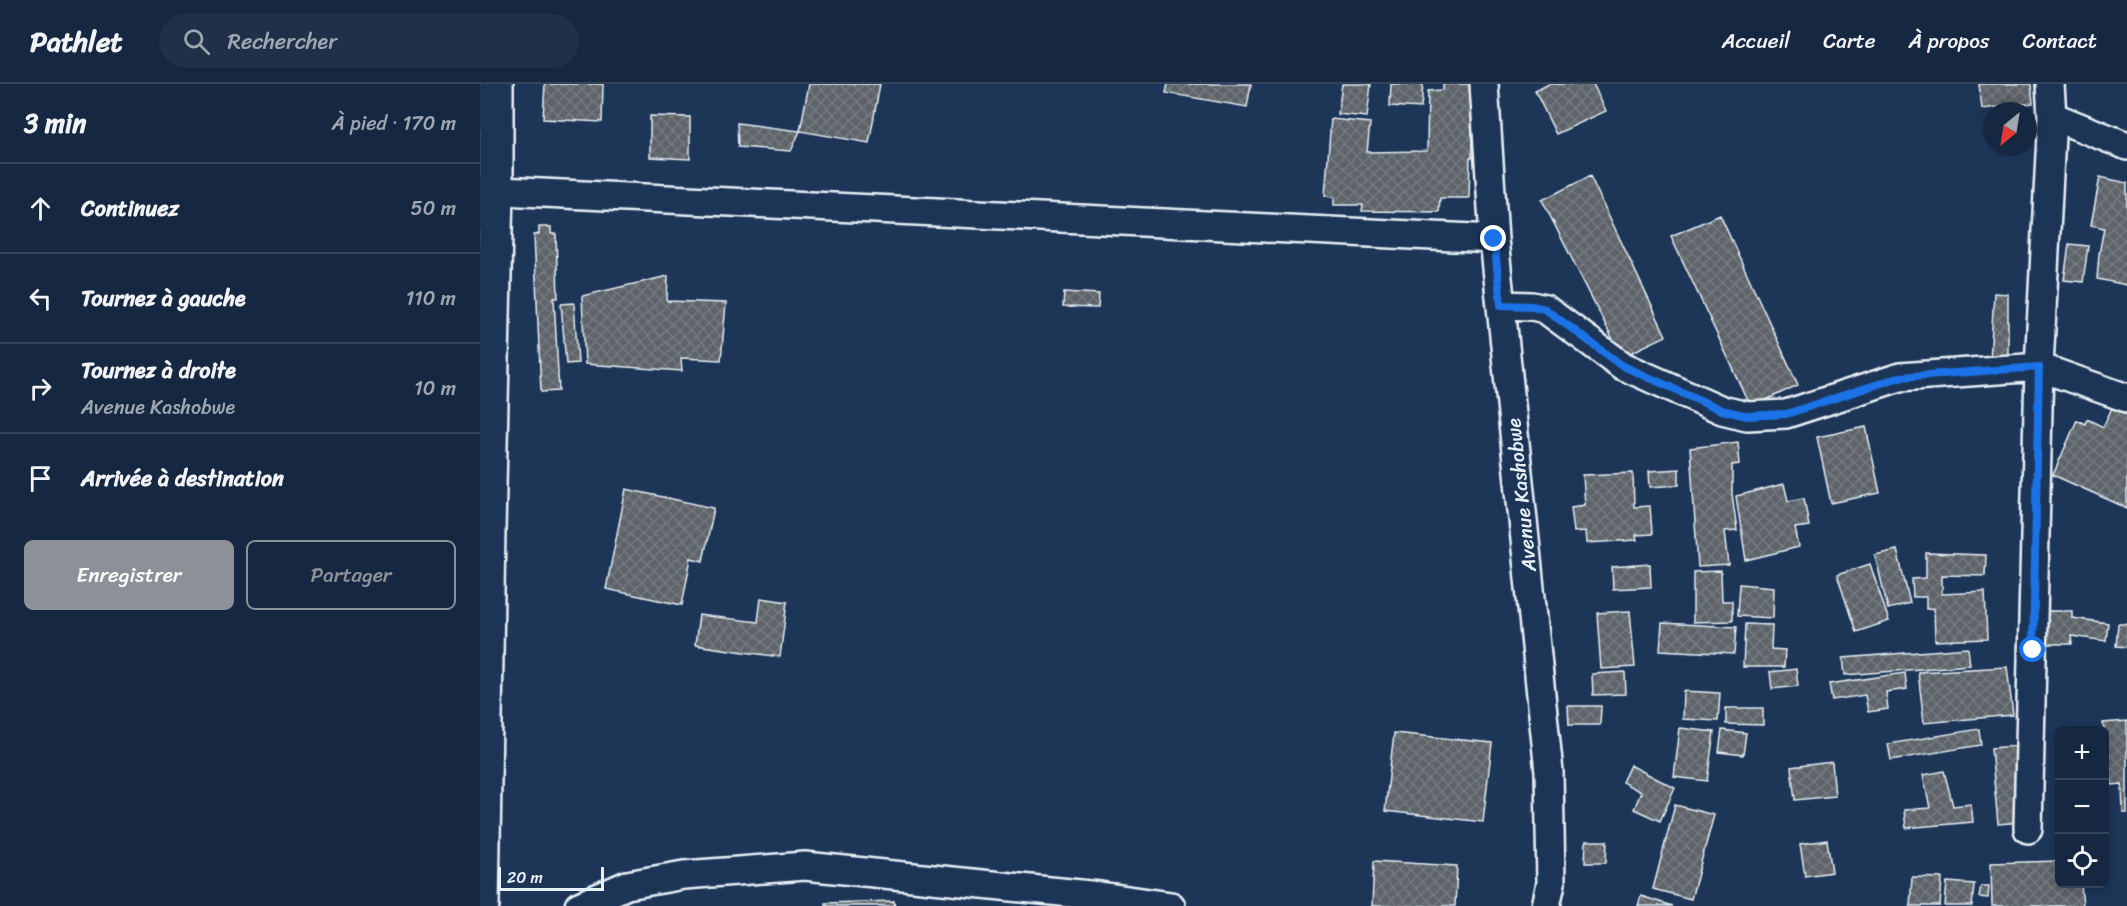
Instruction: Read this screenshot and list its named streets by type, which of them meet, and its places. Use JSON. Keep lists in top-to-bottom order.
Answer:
{
  "streets": {
    "street": ["Avenue Kashobwe"]
  },
  "scale_bar": "20 m",
  "north": "bottom left",
  "page": {
    "header": "Pathlet",
    "search": "Rechercher",
    "nav": [
      "Accueil",
      "Carte",
      "À propos",
      "Contact"
    ],
    "heading": ["3 min", "À pied · 170 m"],
    "list": [
      ["Continuez", "50 m"],
      ["Tournez à gauche", "110 m"],
      ["Tournez à droite", "Avenue Kashobwe", "10 m"],
      "Arrivée à destination"
    ],
    "buttons": ["Enregistrer", "Partager"],
    "map_buttons": ["+", "−"],
    "scale": "20 m"
  }
}
